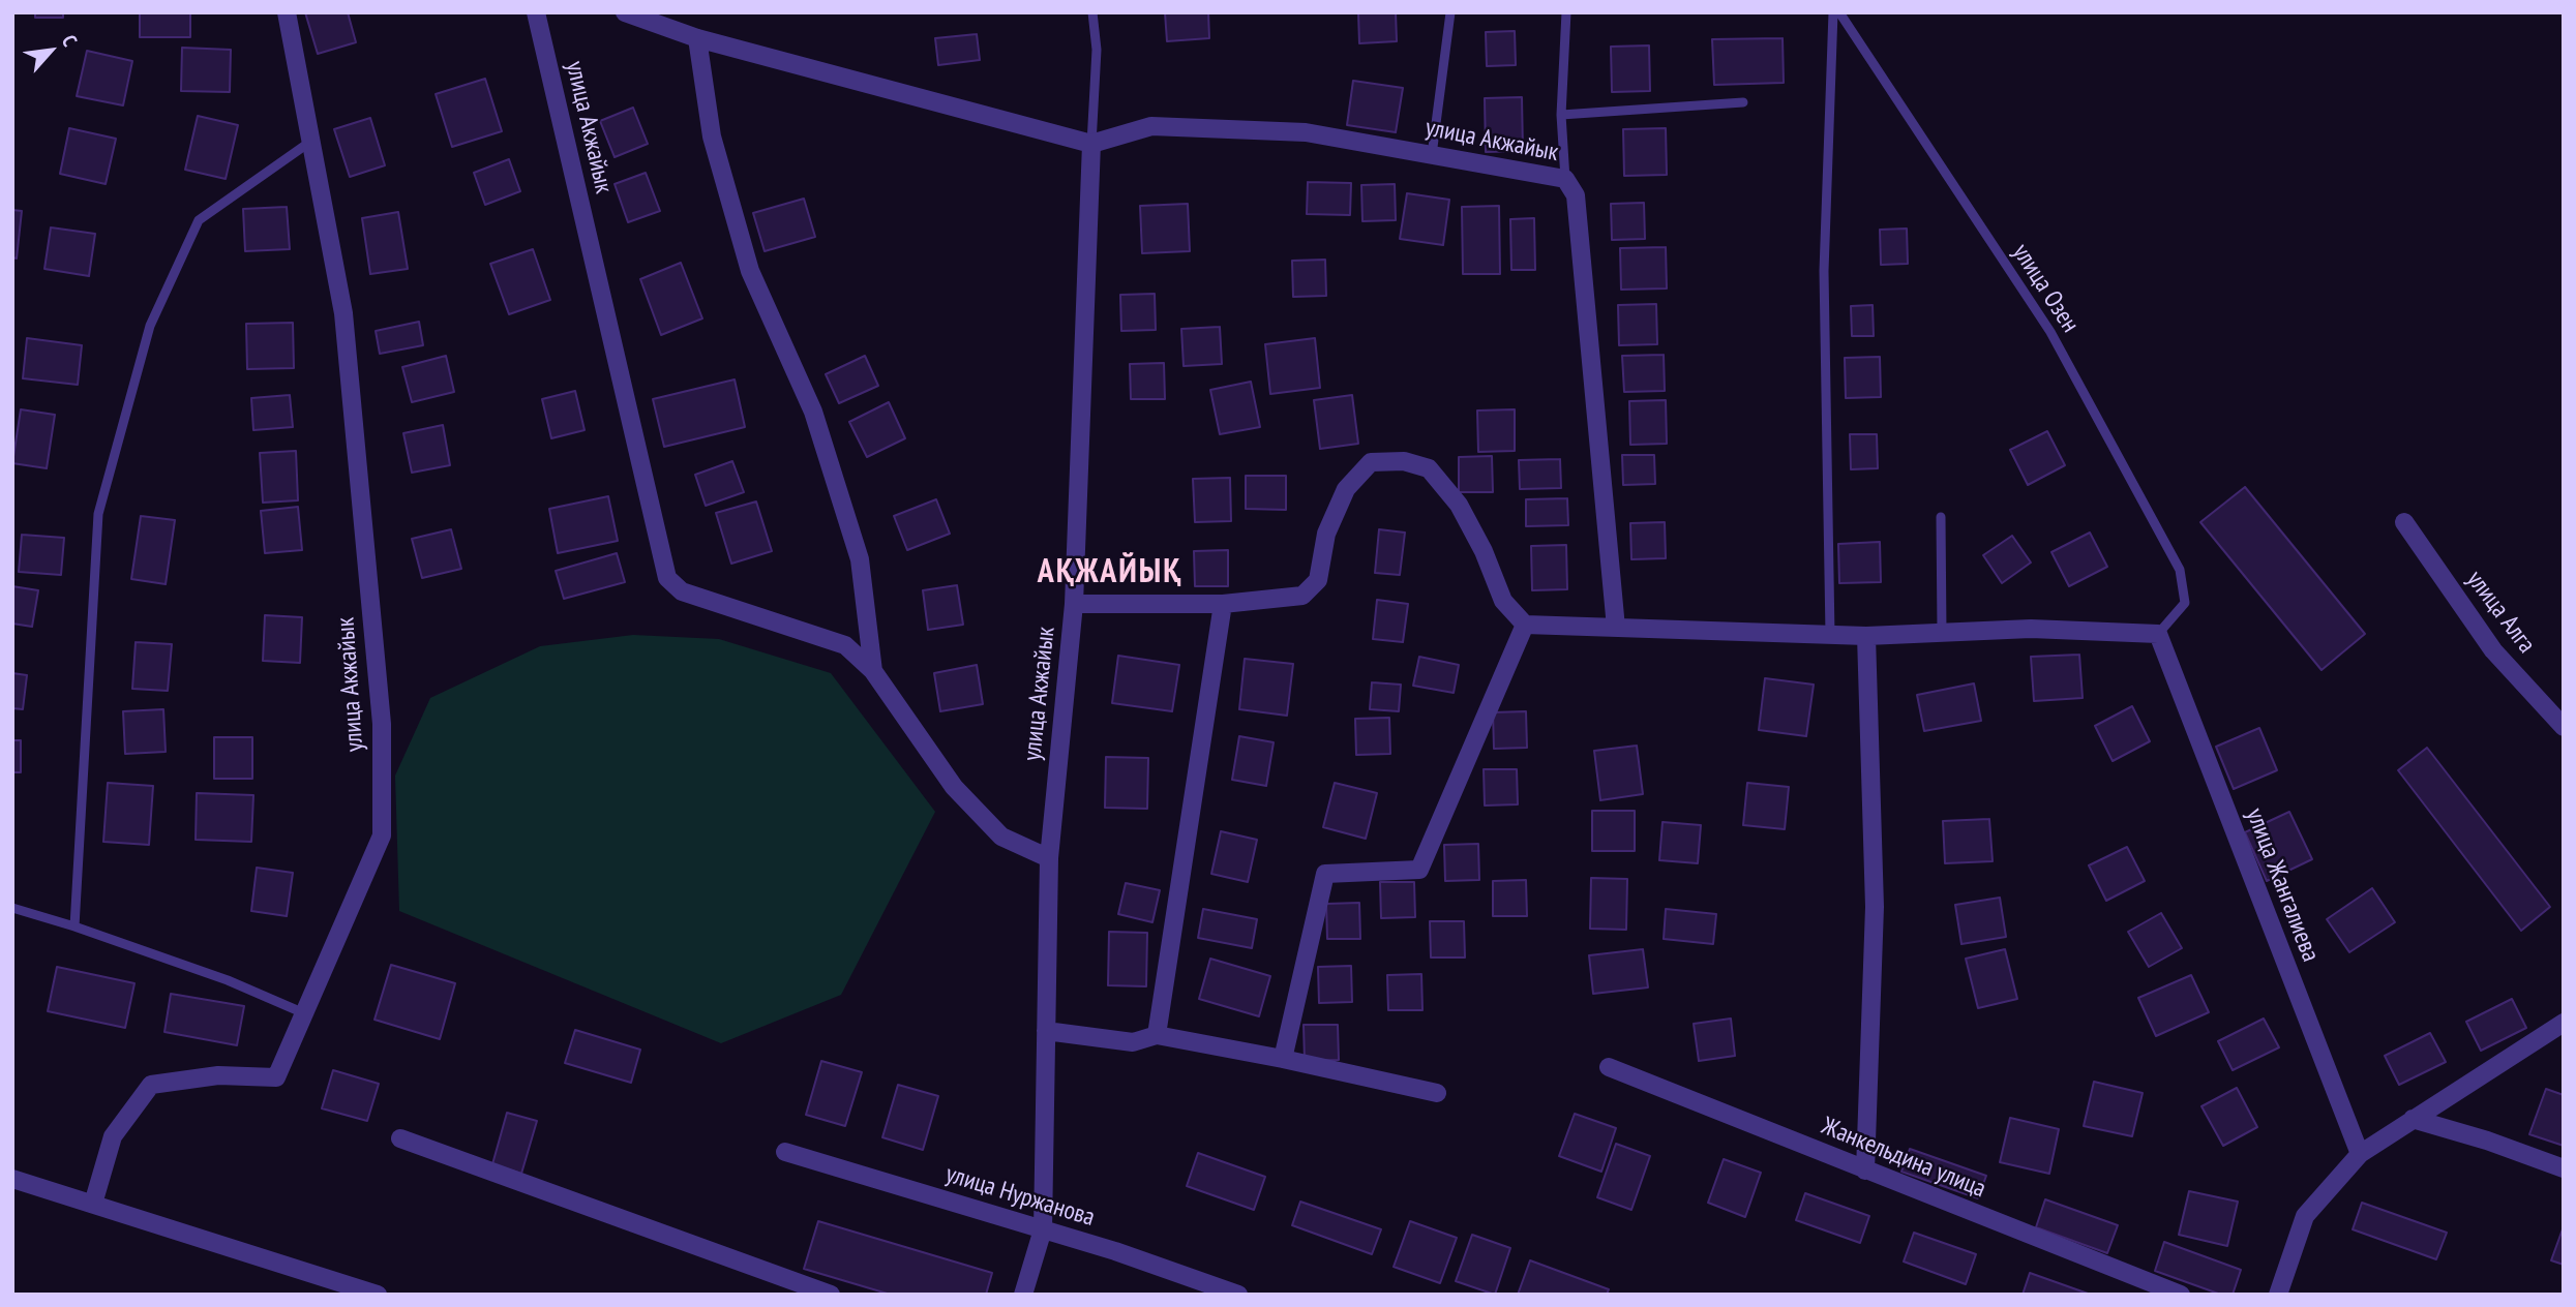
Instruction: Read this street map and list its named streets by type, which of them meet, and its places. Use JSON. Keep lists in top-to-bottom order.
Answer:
{
  "streets": {
    "street": [
      "улица Акжайык",
      "улица Алга",
      "улица Жангалиева",
      "Жанкельдина улица",
      "улица Нуржанова"
    ],
    "lane": ["улица Озен"]
  },
  "crossings": [
    ["улица Акжайык", "улица Нуржанова"],
    ["улица Озен", "улица Жангалиева"]
  ],
  "districts": ["АҚЖАЙЫҚ"],
  "north": "top right"
}
